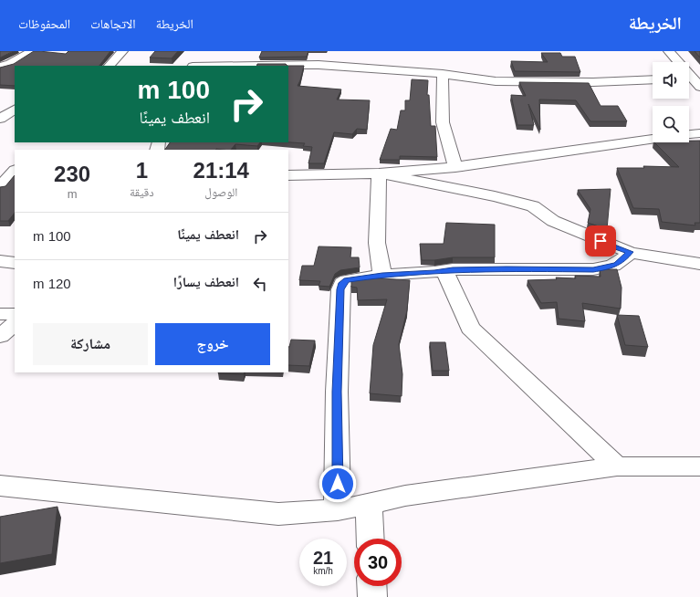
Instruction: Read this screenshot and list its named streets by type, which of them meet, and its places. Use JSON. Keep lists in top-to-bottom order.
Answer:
{
  "page": {
    "header": "الخريطة",
    "nav": ["الخريطة", "الاتجاهات", "المحفوظات"],
    "turn": ["100 m", "انعطف يمينًا"],
    "eta": [
      "21:14",
      "الوصول",
      "1",
      "دقيقة",
      "230",
      "m"
    ],
    "list": [
      {
        "name": "انعطف يمينًا",
        "value": "100 m"
      },
      {
        "name": "انعطف يسارًا",
        "value": "120 m"
      }
    ],
    "buttons": ["خروج", "مشاركة"],
    "speed": "21 km/h",
    "limit": "30"
  }
}
